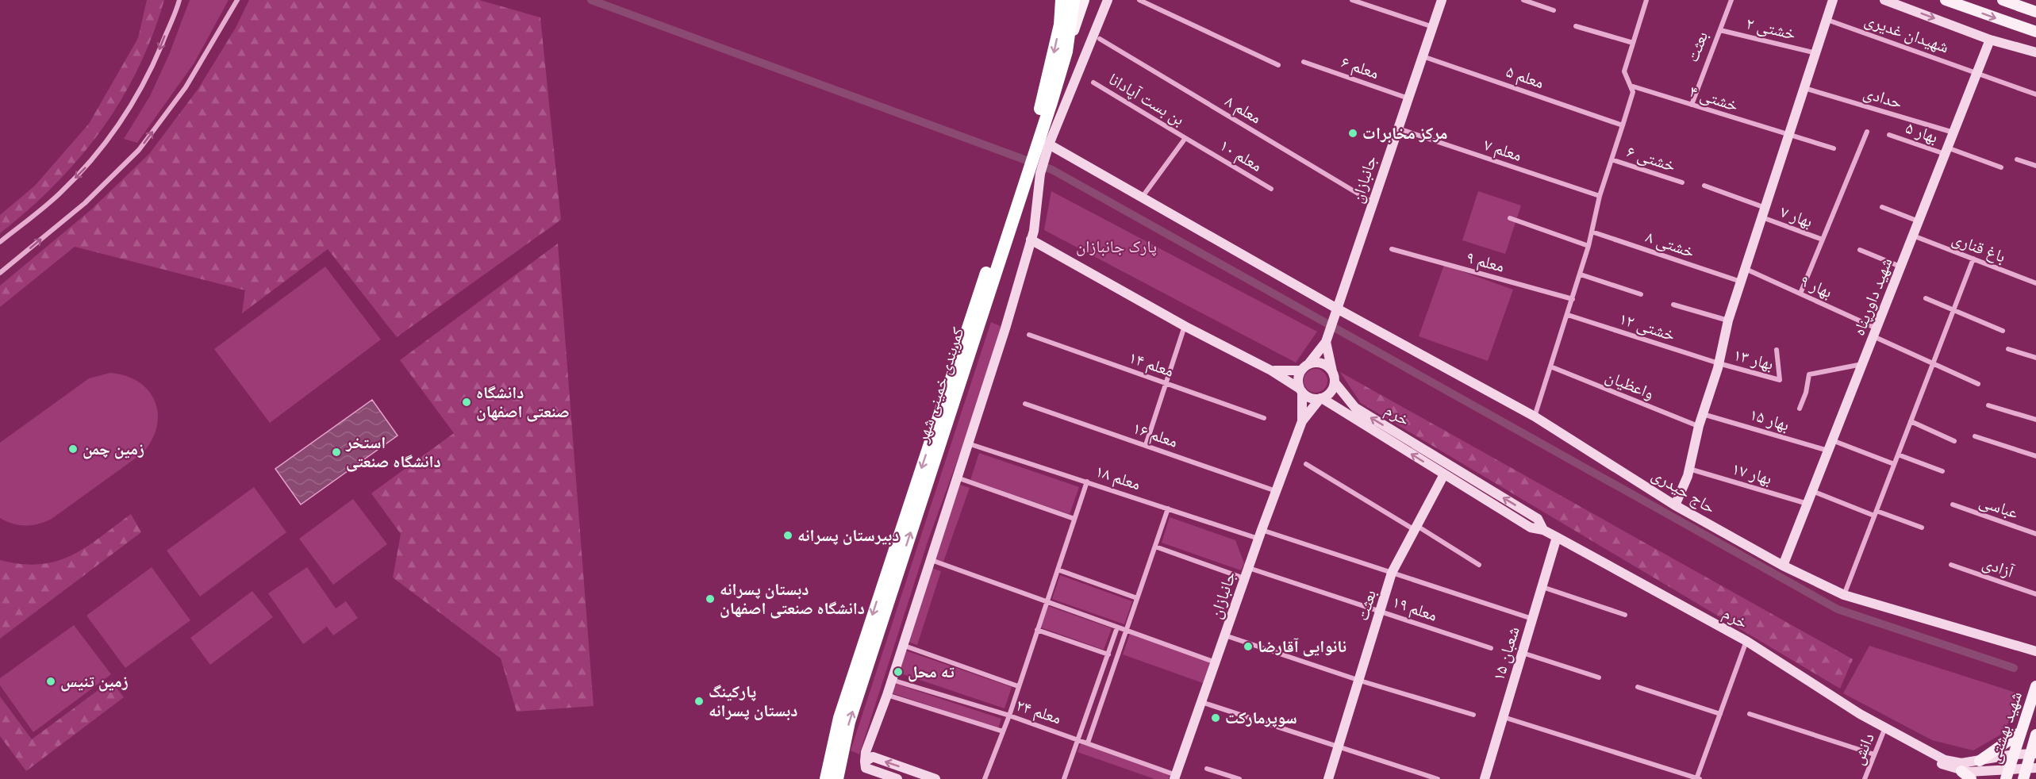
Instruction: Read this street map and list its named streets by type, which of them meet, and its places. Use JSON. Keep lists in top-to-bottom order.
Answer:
{
  "streets": {
    "highway": ["کمربندی خمینی شهر"],
    "main road": ["شهید بهشتی"],
    "street": [
      "خشتی ۲",
      "شهیدان غدیری",
      "بعثت",
      "معلم ۶",
      "معلم ۵",
      "حدادی",
      "خشتی ۴",
      "بن بست آپادانا",
      "معلم ۸",
      "بهار ۵",
      "معلم ۷",
      "معلم ۱۰",
      "خشتی ۶",
      "جانبازان",
      "بهار ۷",
      "خشتی ۸",
      "باغ قناری",
      "معلم ۹",
      "بهار ۹",
      "شهید داورپناه",
      "خشتی ۱۲",
      "بهار ۱۳",
      "معلم ۱۴",
      "واعظیان",
      "خرم",
      "بهار ۱۵",
      "معلم ۱۶",
      "بهار ۱۷",
      "معلم ۱۸",
      "حاج حیدری",
      "عباسی",
      "آزادی",
      "معلم ۱۹",
      "۱۵ شعبان",
      "معلم ۲۴",
      "دانش"
    ]
  },
  "crossings": [
    ["خشتی ۲", "بعثت"],
    ["شهیدان غدیری", "شهید داورپناه"],
    ["بعثت", "خشتی ۴"],
    ["بعثت", "خرم"],
    ["بعثت", "معلم ۱۸"],
    ["بعثت", "معلم ۱۹"],
    ["معلم ۶", "جانبازان"],
    ["معلم ۵", "جانبازان"],
    ["حدادی", "شهید داورپناه"],
    ["بن بست آپادانا", "معلم ۱۰"],
    ["معلم ۸", "جانبازان"],
    ["بهار ۵", "شهید داورپناه"],
    ["معلم ۷", "جانبازان"],
    ["جانبازان", "معلم ۱۶"],
    ["جانبازان", "معلم ۱۸"],
    ["جانبازان", "حاج حیدری"],
    ["جانبازان", "معلم ۱۹"],
    ["جانبازان", "معلم ۲۴"],
    ["باغ قناری", "شهید داورپناه"],
    ["بهار ۹", "شهید داورپناه"],
    ["شهید داورپناه", "بهار ۱۵"],
    ["شهید داورپناه", "بهار ۱۷"],
    ["شهید داورپناه", "حاج حیدری"],
    ["خشتی ۱۲", "بهار ۱۳"],
    ["کمربندی خمینی شهر", "حاج حیدری"],
    ["خرم", "۱۵ شعبان"],
    ["خرم", "شهید بهشتی"],
    ["خرم", "دانش"],
    ["معلم ۱۸", "۱۵ شعبان"]
  ],
  "parks": ["پارک جانبازان"],
  "places": [
    "مرکز مخابرات",
    "دانشگاه صنعتی اصفهان",
    "زمین چمن",
    "استخر دانشگاه صنعتی",
    "دبیرستان پسرانه",
    "دبستان پسرانه دانشگاه صنعتی اصفهان",
    "نانوایی آقارضا",
    "ته محل",
    "زمین تنیس",
    "پارکینگ دبستان پسرانه",
    "سوپرمارکت"
  ]
}
